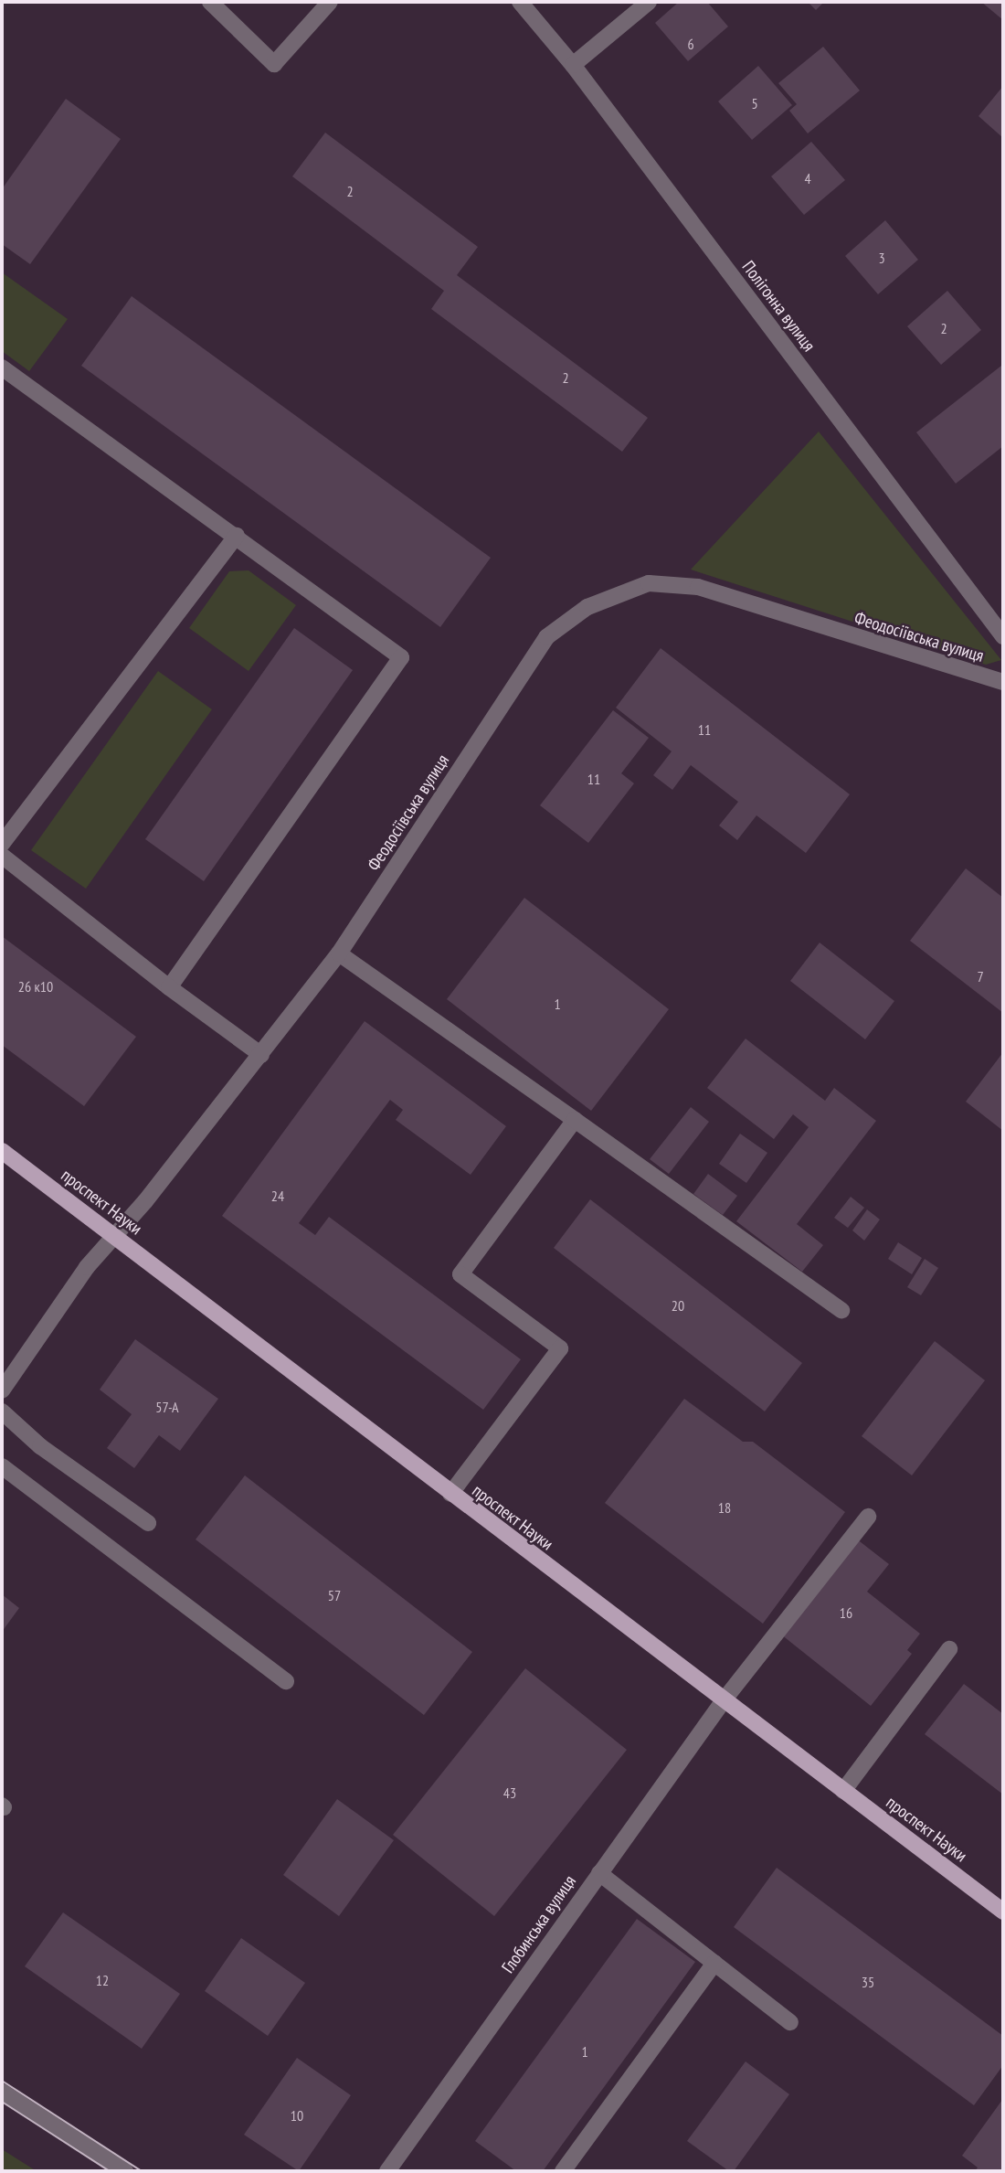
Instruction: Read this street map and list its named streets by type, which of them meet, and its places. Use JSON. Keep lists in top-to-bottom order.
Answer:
{
  "streets": {
    "main road": ["проспект Науки"],
    "street": ["Полігонна вулиця", "Феодосіївська вулиця", "Глобинська вулиця"]
  },
  "crossings": [
    ["Феодосіївська вулиця", "проспект Науки"],
    ["проспект Науки", "Глобинська вулиця"]
  ],
  "house_numbers": [
    "6",
    "5",
    "4",
    "2",
    "3",
    "2",
    "2",
    "11",
    "11",
    "7",
    "26 к10",
    "1",
    "24",
    "20",
    "57-А",
    "18",
    "57",
    "16",
    "43",
    "12",
    "35",
    "1",
    "10"
  ]
}
